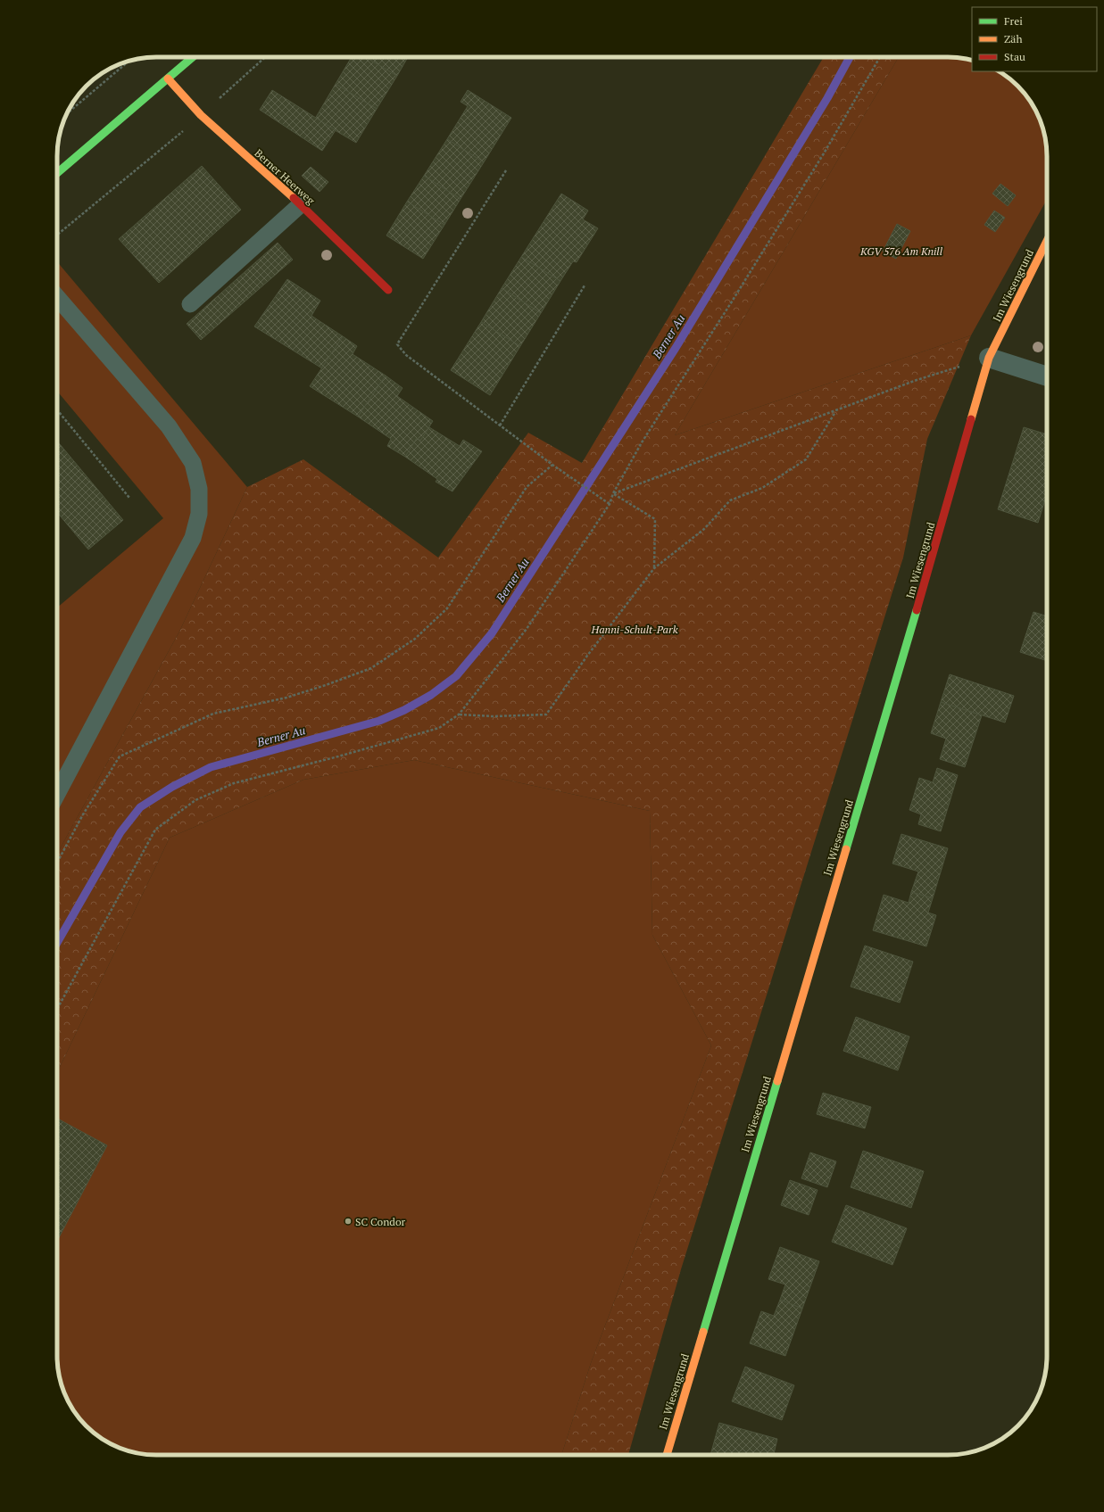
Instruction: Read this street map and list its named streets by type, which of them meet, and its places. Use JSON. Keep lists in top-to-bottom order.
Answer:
{
  "streets": {
    "street": ["Berner Heerweg", "Im Wiesengrund"]
  },
  "water": ["Berner Au"],
  "parks": ["KGV 576 Am Knill", "Hanni-Schult-Park"],
  "places": ["SC Condor"],
  "legend": ["Frei", "Zäh", "Stau"]
}
